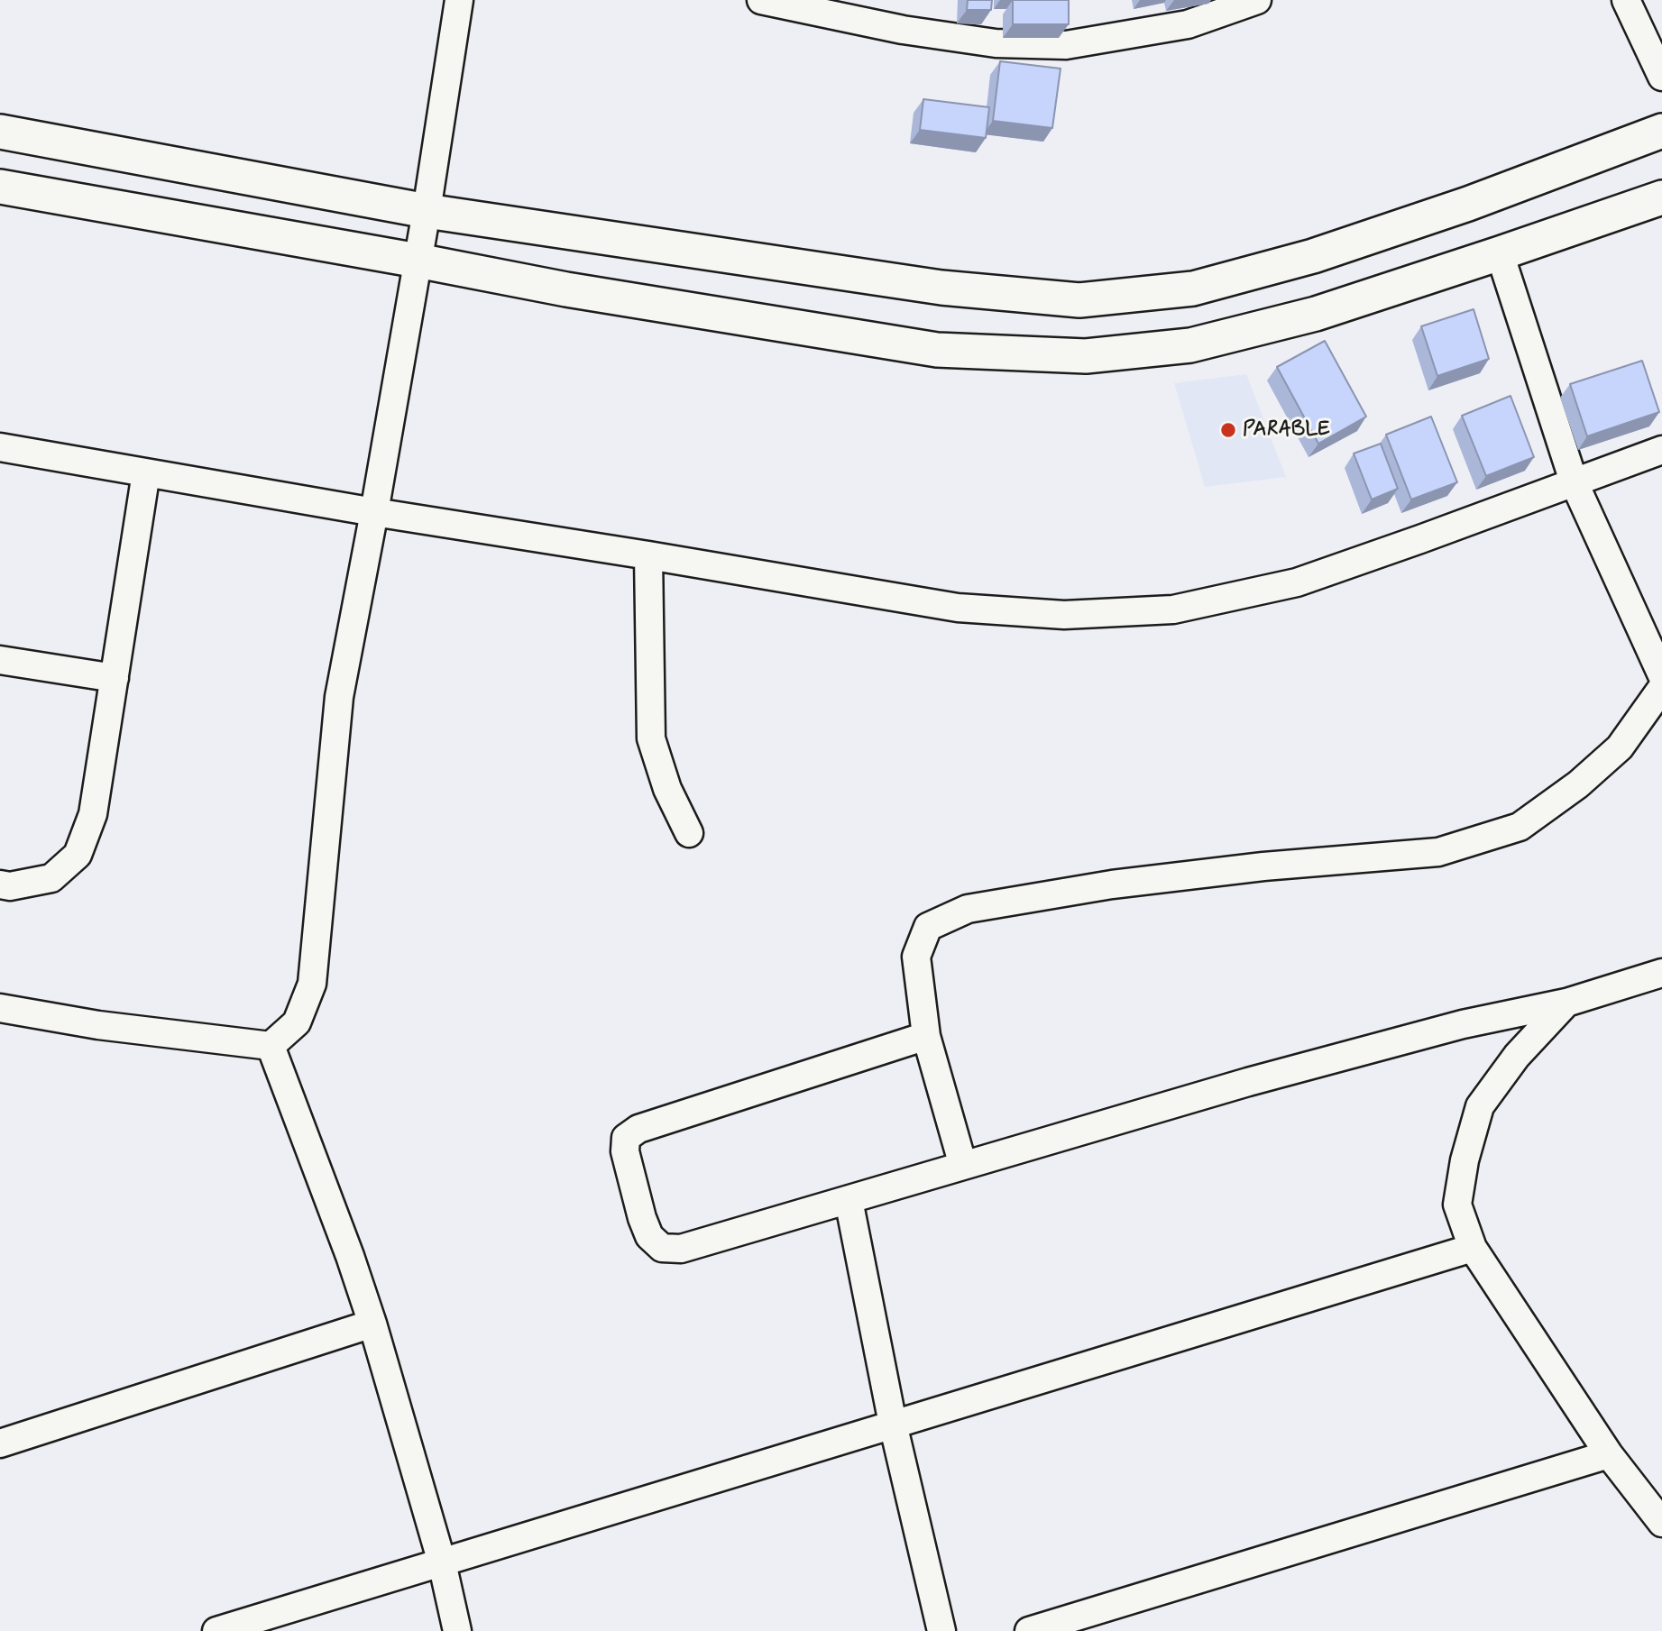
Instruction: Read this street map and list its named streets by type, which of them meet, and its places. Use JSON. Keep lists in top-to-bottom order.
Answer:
{
  "places": ["PARABLE"]
}
